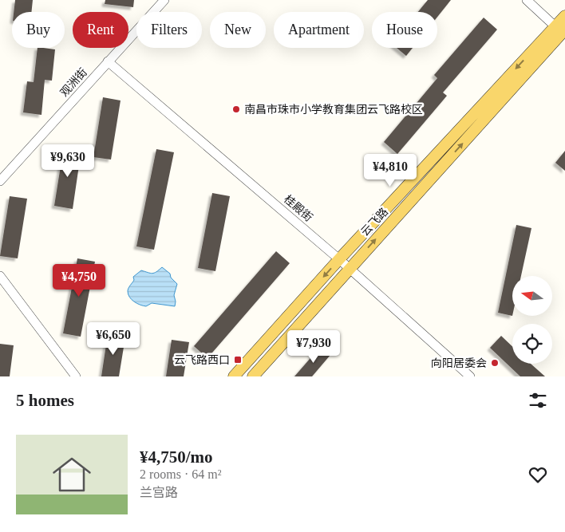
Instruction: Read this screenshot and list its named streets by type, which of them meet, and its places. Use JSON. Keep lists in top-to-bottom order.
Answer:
{
  "streets": {
    "main road": ["云飞路"],
    "street": ["观洲街", "桂殿街"]
  },
  "crossings": [
    ["观洲街", "桂殿街"],
    ["桂殿街", "云飞路"]
  ],
  "places": {
    "other": ["南昌市珠市小学教育集团云飞路校区", "向阳居委会"],
    "transit": ["云飞路西口"]
  },
  "north": "left",
  "page": {
    "chip": [
      "Buy",
      "Rent",
      "Filters",
      "New",
      "Apartment",
      "House"
    ],
    "price": [
      "¥9,630",
      "¥4,810",
      "¥4,750",
      "¥6,650",
      "¥7,930"
    ],
    "heading": "5 homes",
    "list": [
      {
        "name": "¥4,750/mo",
        "note": "2 rooms · 64 m² · 兰宫路"
      }
    ]
  }
}
